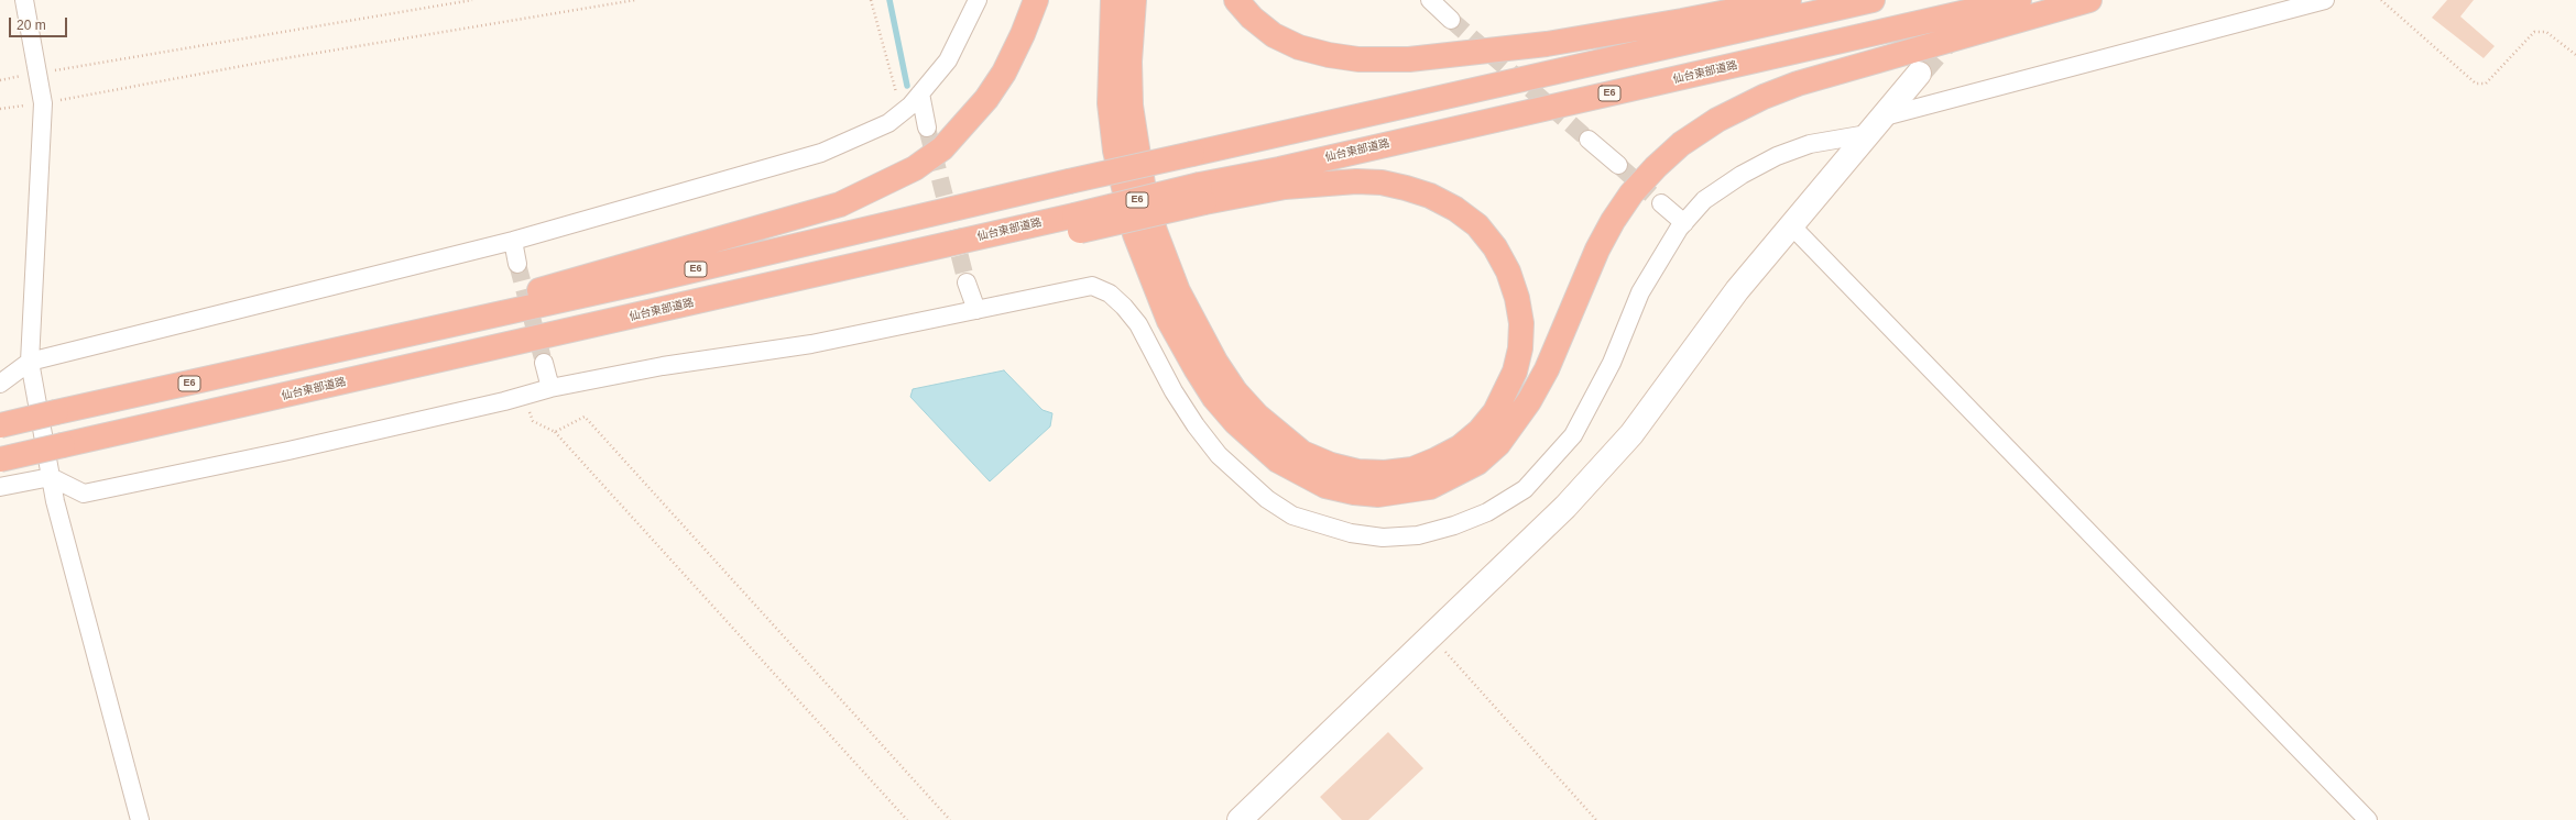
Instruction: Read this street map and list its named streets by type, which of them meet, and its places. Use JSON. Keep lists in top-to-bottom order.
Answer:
{
  "streets": {
    "highway": ["仙台東部道路", "E6"]
  },
  "scale_bar": "20 m"
}
